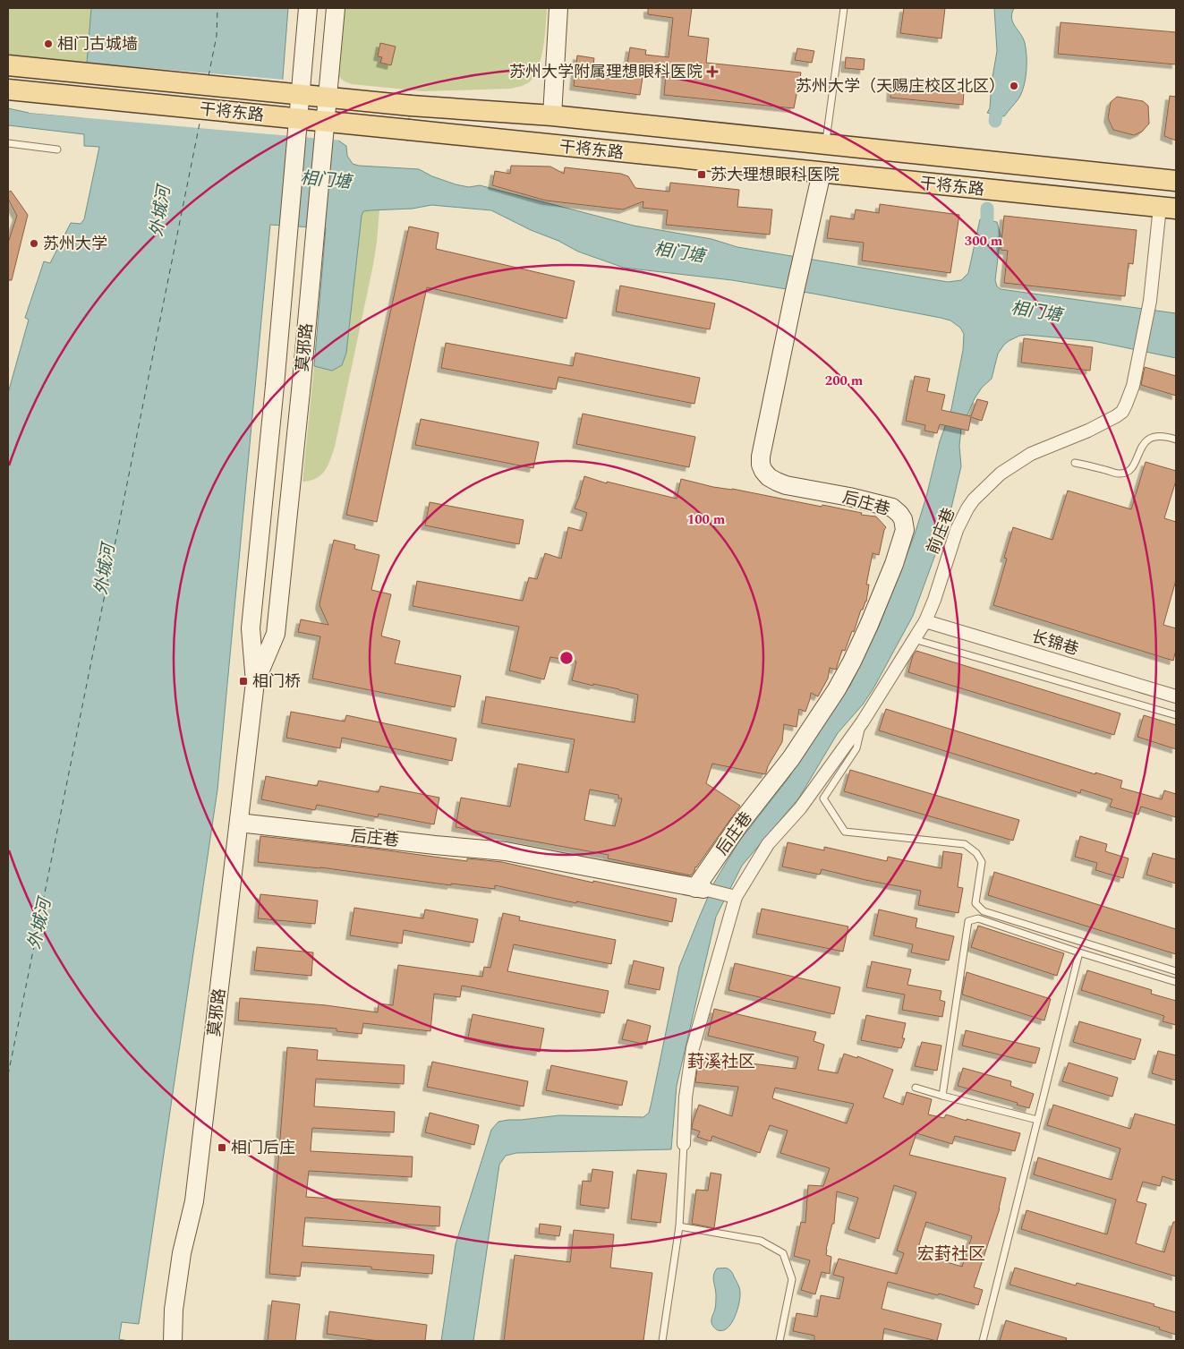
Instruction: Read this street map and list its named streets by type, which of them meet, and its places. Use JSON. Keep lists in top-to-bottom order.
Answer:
{
  "streets": {
    "main road": ["干将东路", "莫邪路", "后庄巷"],
    "street": ["前庄巷", "长锦巷"]
  },
  "crossings": [
    ["干将东路", "后庄巷"],
    ["干将东路", "前庄巷"],
    ["莫邪路", "后庄巷"],
    ["后庄巷", "前庄巷"],
    ["前庄巷", "长锦巷"]
  ],
  "districts": ["葑溪社区", "宏葑社区"],
  "water": ["相门塘", "外城河"],
  "places": {
    "other": ["相门古城墙", "苏州大学（天赐庄校区北区）", "苏州大学"],
    "health": ["苏州大学附属理想眼科医院"],
    "transit": ["苏大理想眼科医院", "相门桥", "相门后庄"]
  },
  "rings": ["300 m", "200 m", "100 m"]
}
